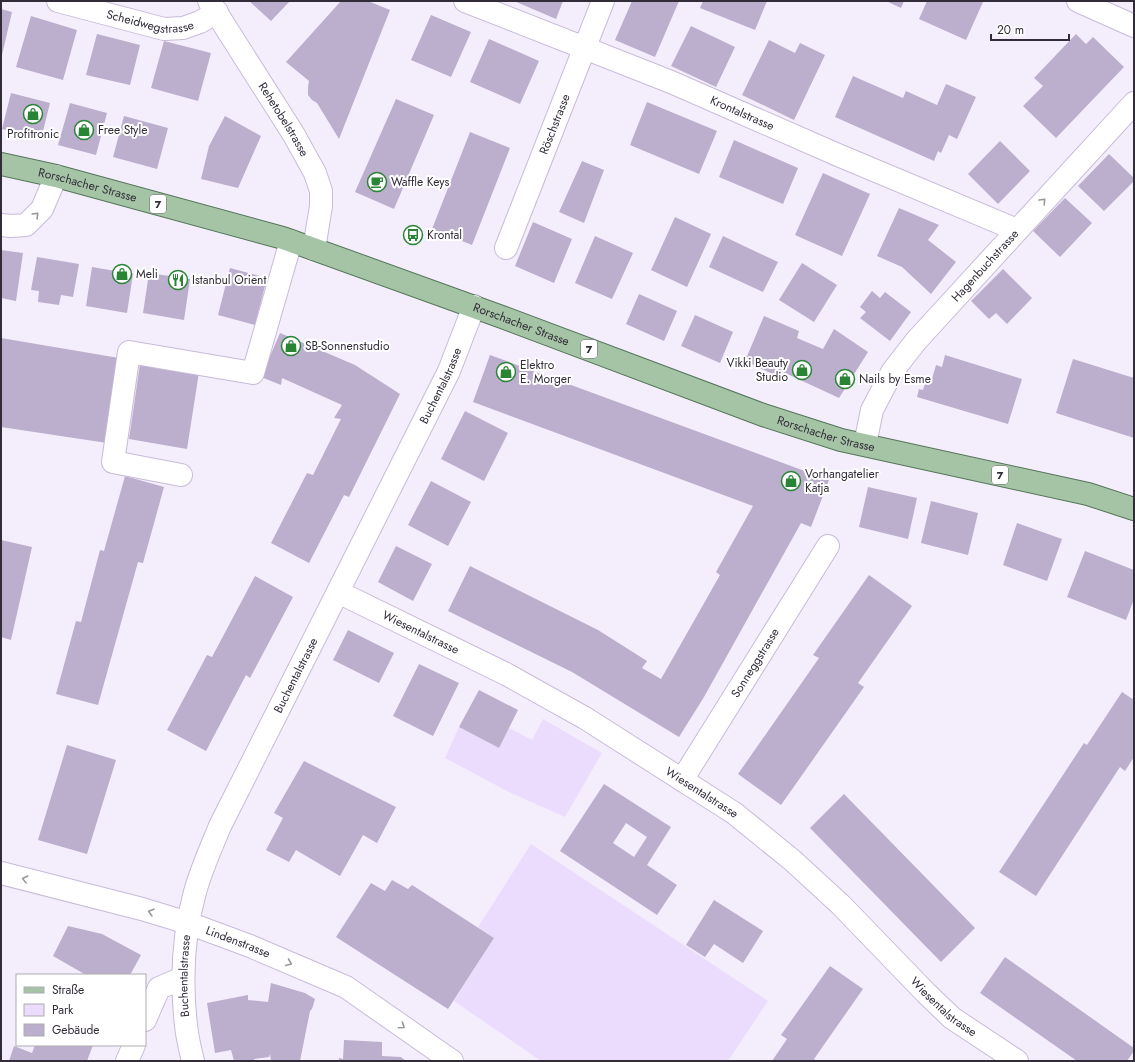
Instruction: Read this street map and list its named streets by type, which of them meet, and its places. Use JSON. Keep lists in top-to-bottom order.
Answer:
{
  "streets": {
    "main road": ["Rorschacher Strasse", "7"],
    "street": [
      "Scheidwegstrasse",
      "Krontalstrasse",
      "Rehetobelstrasse",
      "Röschstrasse",
      "Hagenbuchstrasse",
      "Buchentalstrasse",
      "Wiesentalstrasse",
      "Sonneggstrasse",
      "Lindenstrasse"
    ]
  },
  "crossings": [
    ["Scheidwegstrasse", "Rehetobelstrasse"],
    ["Krontalstrasse", "Röschstrasse"],
    ["Krontalstrasse", "Hagenbuchstrasse"],
    ["Rehetobelstrasse", "Rorschacher Strasse"],
    ["Rorschacher Strasse", "Hagenbuchstrasse"],
    ["Rorschacher Strasse", "Buchentalstrasse"],
    ["Buchentalstrasse", "Wiesentalstrasse"],
    ["Buchentalstrasse", "Lindenstrasse"],
    ["Wiesentalstrasse", "Sonneggstrasse"]
  ],
  "one_way": ["Hagenbuchstrasse"],
  "places": {
    "shop": [
      "Profitronic",
      "Free Style",
      "Meli",
      "SB-Sonnenstudio",
      "Vikki Beauty Studio",
      "Elektro E. Morger",
      "Nails by Esme",
      "Vorhangatelier Katja"
    ],
    "cafe": ["Waffle Keys"],
    "bus stop": ["Krontal"],
    "restaurant": ["Istanbul Orient"]
  },
  "legend": ["Straße", "Park", "Gebäude"],
  "scale_bar": "20 m"
}
